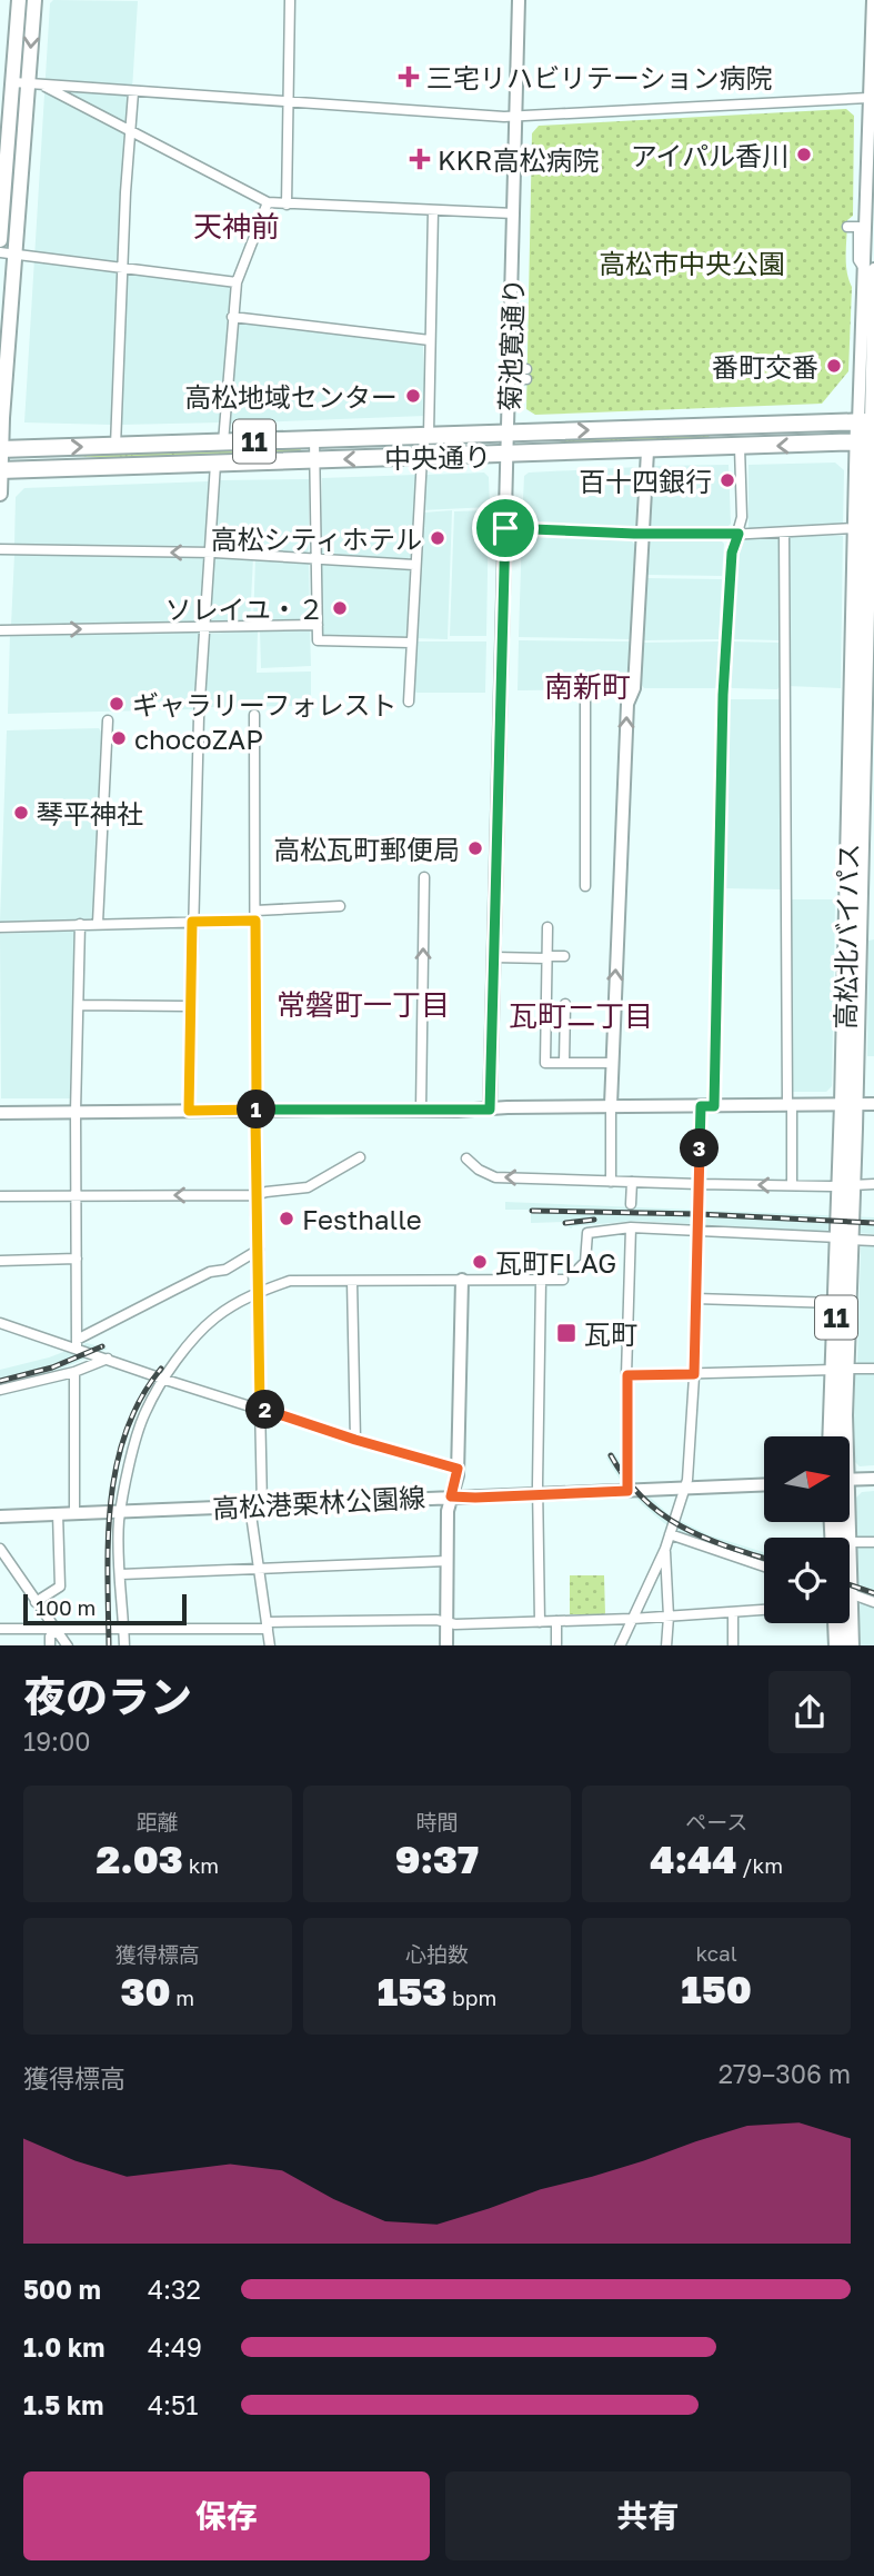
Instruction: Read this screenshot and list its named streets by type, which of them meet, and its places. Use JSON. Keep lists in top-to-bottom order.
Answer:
{
  "streets": {
    "highway": ["11", "中央通り", "高松北バイパス"],
    "street": ["菊池寛通り", "高松港栗林公園線"]
  },
  "crossings": [
    ["菊池寛通り", "中央通り"],
    ["中央通り", "高松北バイパス"]
  ],
  "districts": [
    "天神前",
    "南新町",
    "常磐町一丁目",
    "瓦町二丁目"
  ],
  "parks": ["高松市中央公園"],
  "places": {
    "health": ["三宅リハビリテーション病院", "KKR高松病院"],
    "other": [
      "アイパル香川",
      "番町交番",
      "高松地域センター",
      "百十四銀行",
      "高松シティホテル",
      "ソレイユ・２",
      "ギャラリーフォレスト",
      "chocoZAP",
      "琴平神社",
      "高松瓦町郵便局",
      "Festhalle",
      "瓦町FLAG"
    ],
    "transit": ["瓦町"]
  },
  "scale_bar": "100 m",
  "north": "right",
  "page": {
    "pins": ["1", "3", "2"],
    "scale": "100 m",
    "heading": ["夜のラン", "19:00"],
    "stats": [
      ["距離", "2.03 km"],
      ["時間", "9:37"],
      ["ペース", "4:44 /km"],
      ["獲得標高", "30 m"],
      ["心拍数", "153 bpm"],
      ["kcal", "150"]
    ],
    "chart": ["獲得標高", "279–306 m"],
    "list": [
      {
        "name": "500 m",
        "note": "4:32"
      },
      {
        "name": "1.0 km",
        "note": "4:49"
      },
      {
        "name": "1.5 km",
        "note": "4:51"
      }
    ],
    "buttons": ["保存", "共有"]
  }
}
